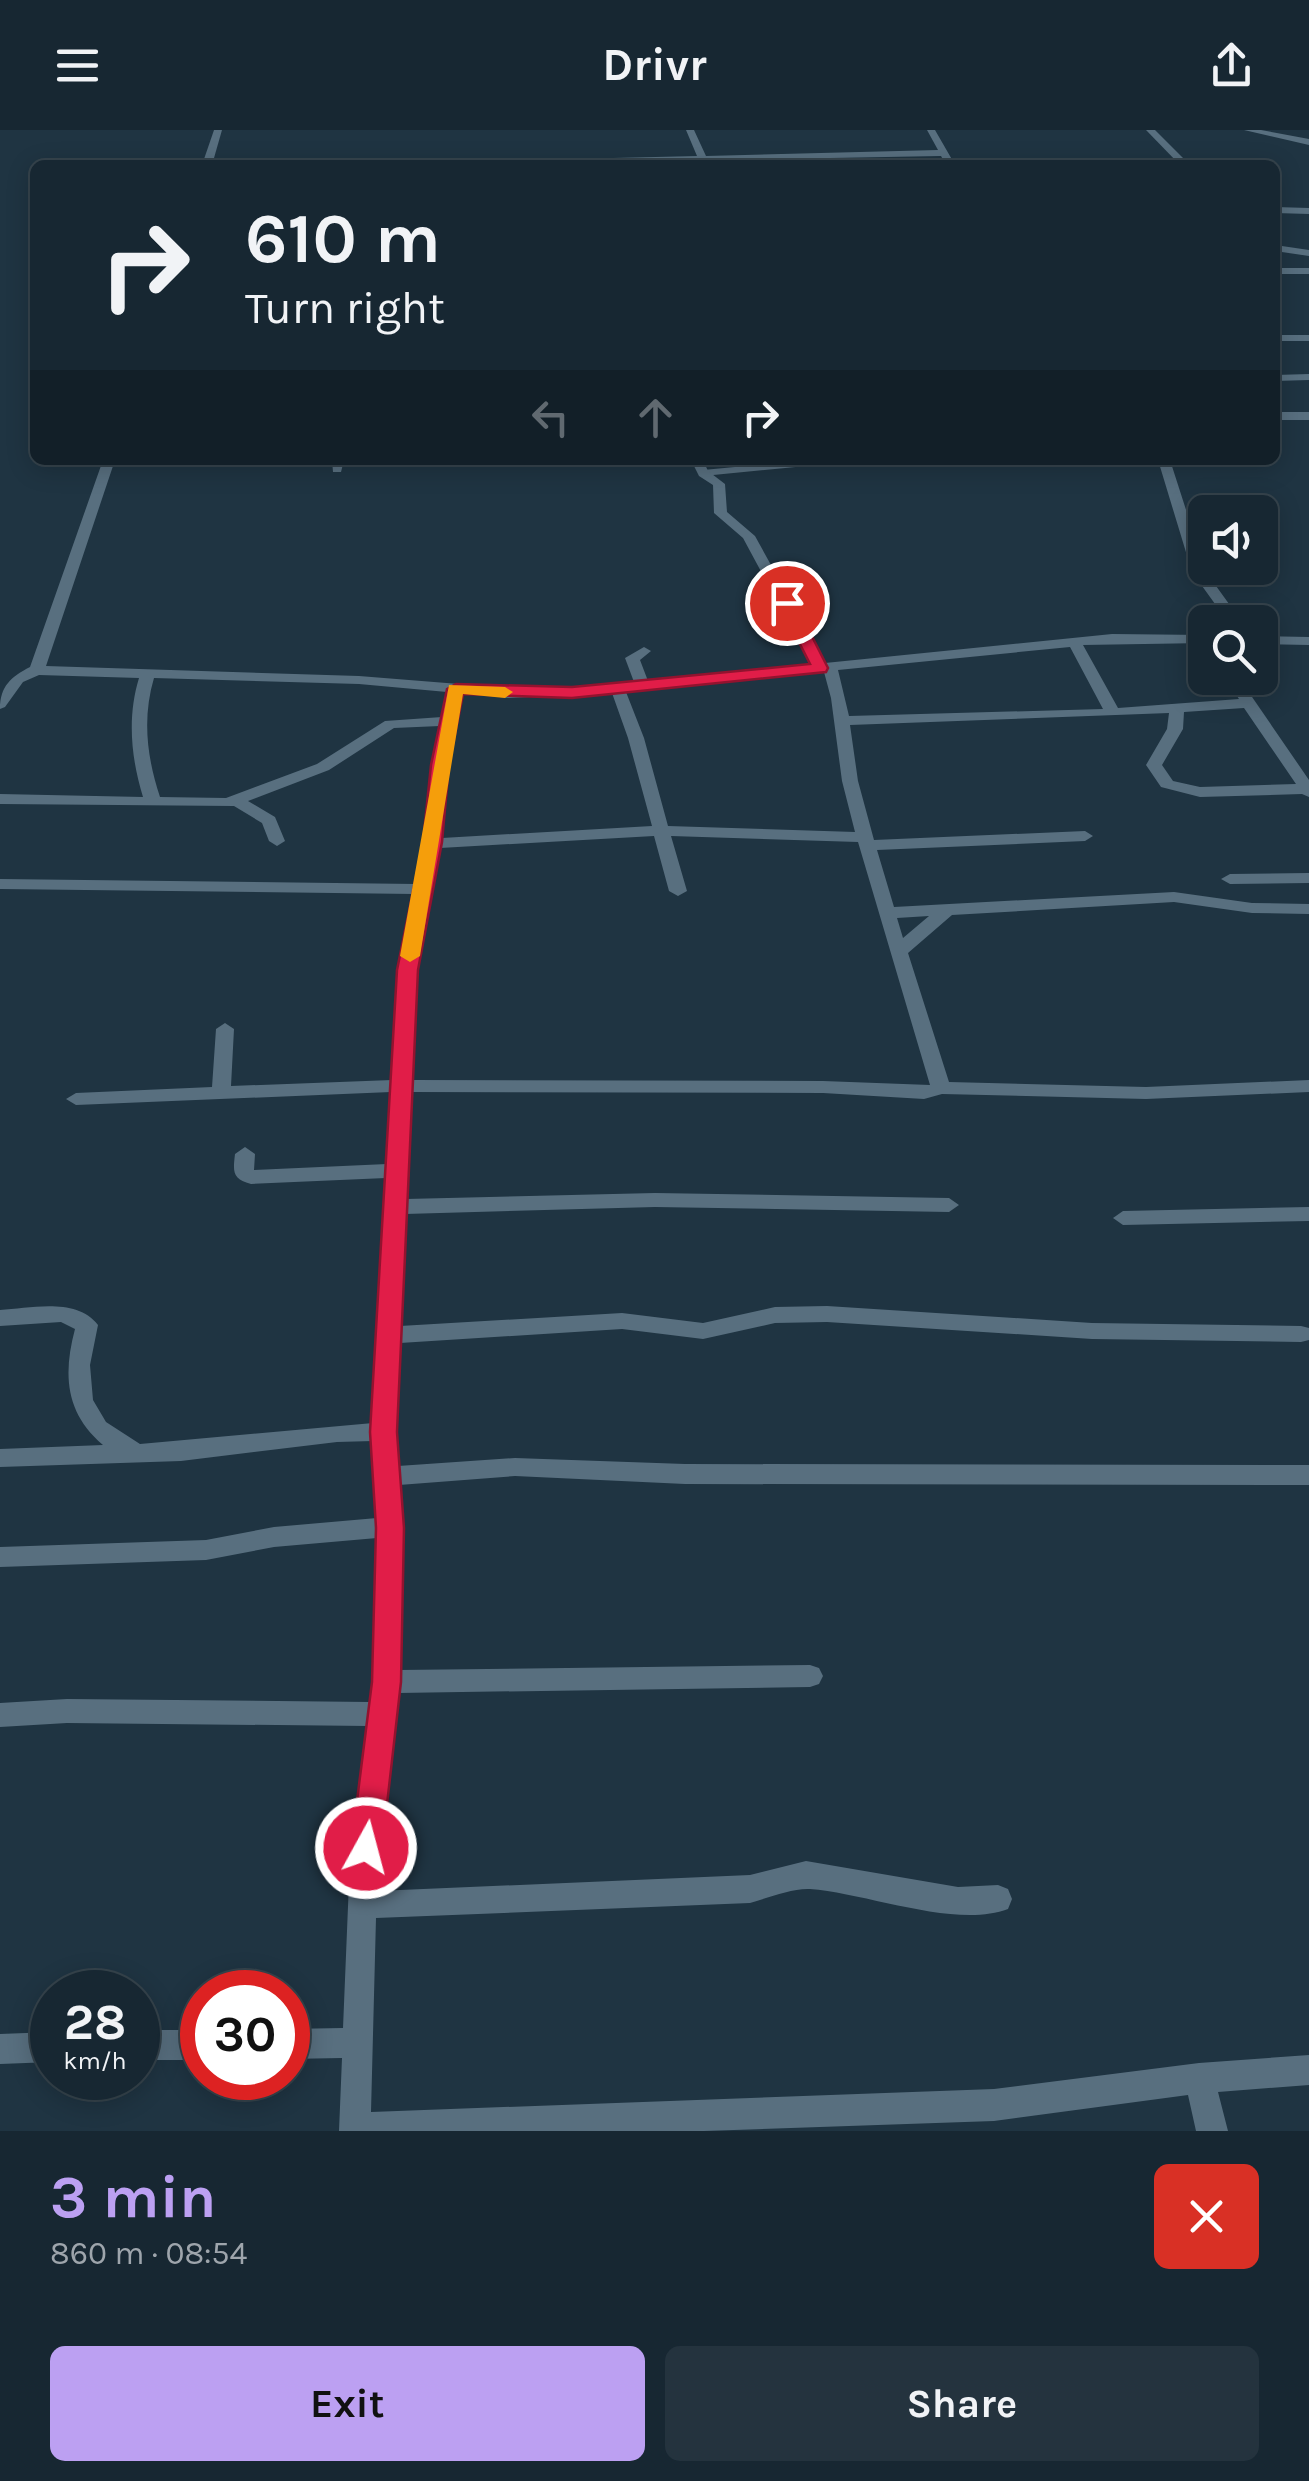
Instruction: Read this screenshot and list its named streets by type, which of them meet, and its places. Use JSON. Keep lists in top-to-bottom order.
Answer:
{
  "page": {
    "header": "Drivr",
    "turn": ["610 m", "Turn right"],
    "speed": "28 km/h",
    "limit": "30",
    "heading": ["3 min", "860 m · 08:54"],
    "buttons": ["Exit", "Share"]
  }
}
